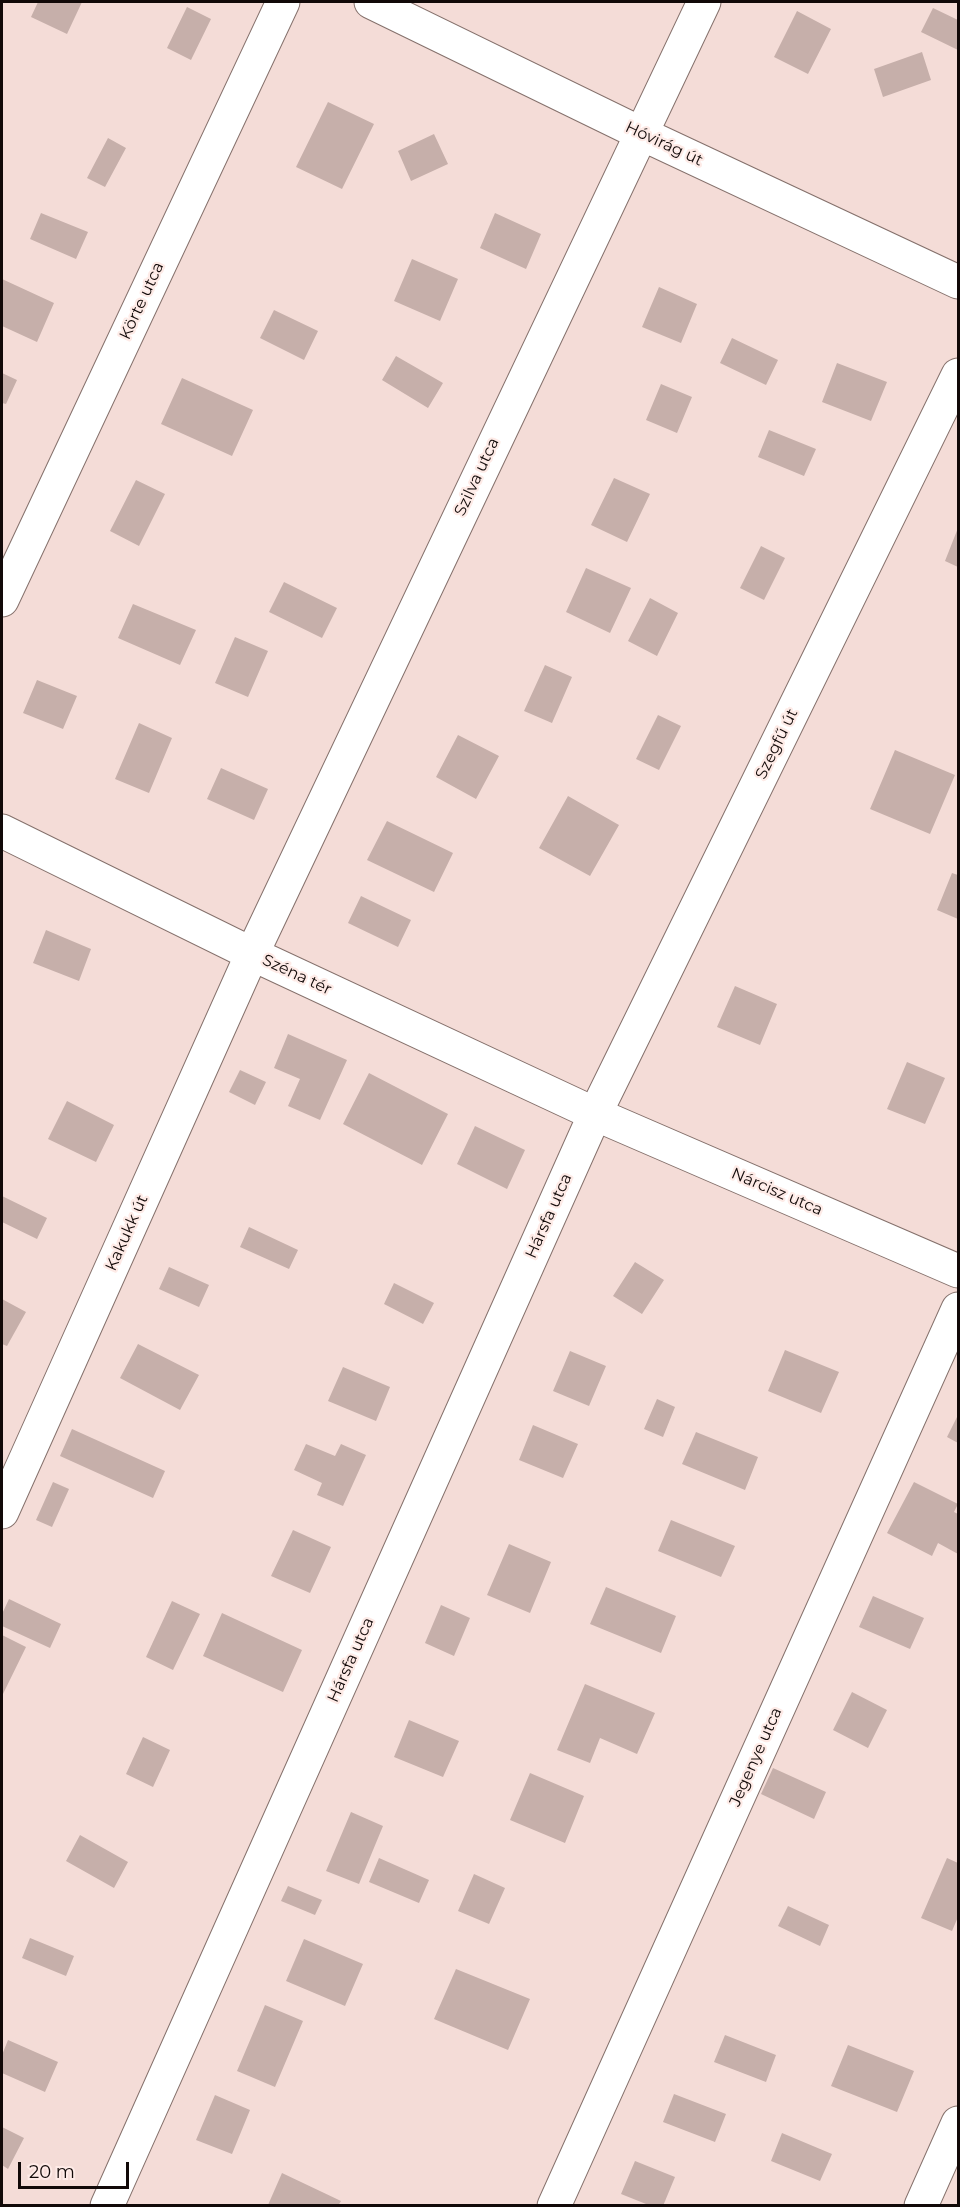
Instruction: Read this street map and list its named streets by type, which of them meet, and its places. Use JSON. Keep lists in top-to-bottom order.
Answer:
{
  "streets": {
    "street": [
      "Hóvirág út",
      "Körte utca",
      "Szilva utca",
      "Szegfű út",
      "Széna tér",
      "Nárcisz utca",
      "Hársfa utca",
      "Kakukk út",
      "Jegenye utca"
    ]
  },
  "crossings": [
    ["Hóvirág út", "Szilva utca"],
    ["Szilva utca", "Széna tér"],
    ["Szilva utca", "Kakukk út"],
    ["Szegfű út", "Széna tér"],
    ["Szegfű út", "Nárcisz utca"],
    ["Szegfű út", "Hársfa utca"],
    ["Széna tér", "Nárcisz utca"],
    ["Széna tér", "Hársfa utca"],
    ["Széna tér", "Kakukk út"],
    ["Nárcisz utca", "Hársfa utca"]
  ],
  "scale_bar": "20 m"
}
